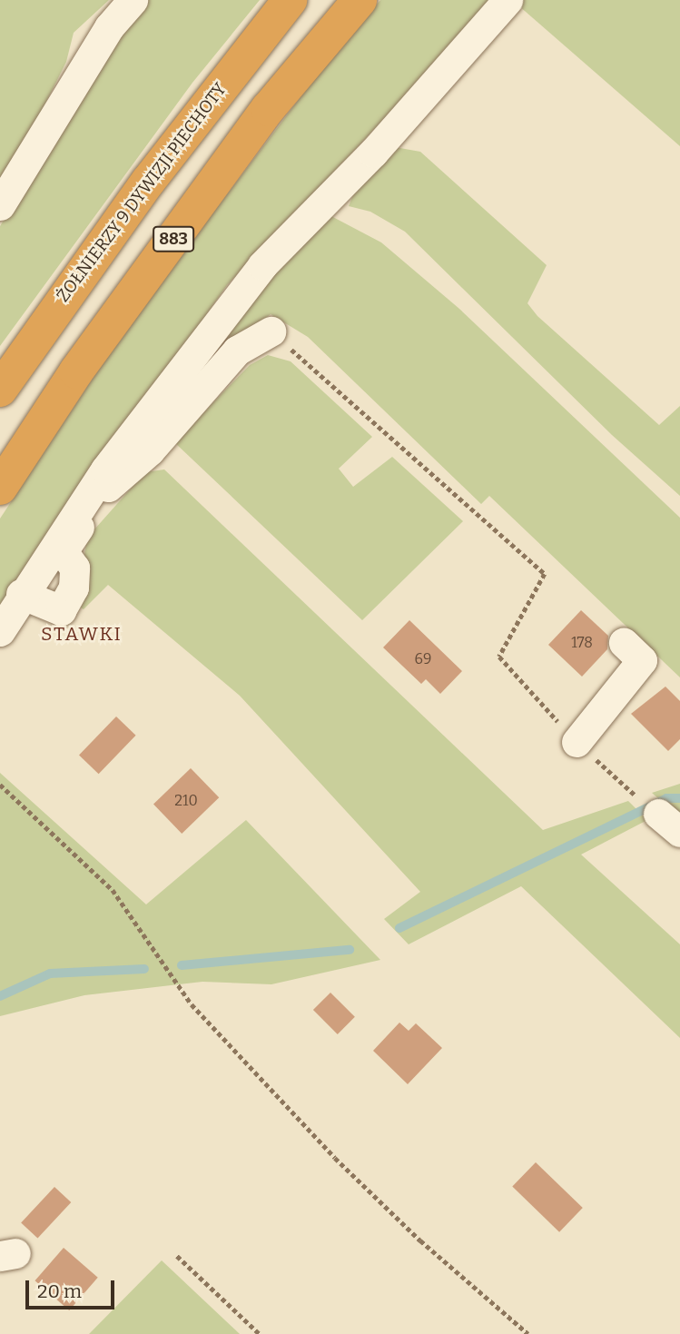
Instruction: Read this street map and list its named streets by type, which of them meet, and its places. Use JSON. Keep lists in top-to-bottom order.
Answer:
{
  "streets": {
    "highway": ["ŻOŁNIERZY 9 DYWIZJI PIECHOTY", "883"]
  },
  "districts": ["STAWKI"],
  "house_numbers": ["178", "69", "210"],
  "scale_bar": "20 m"
}
